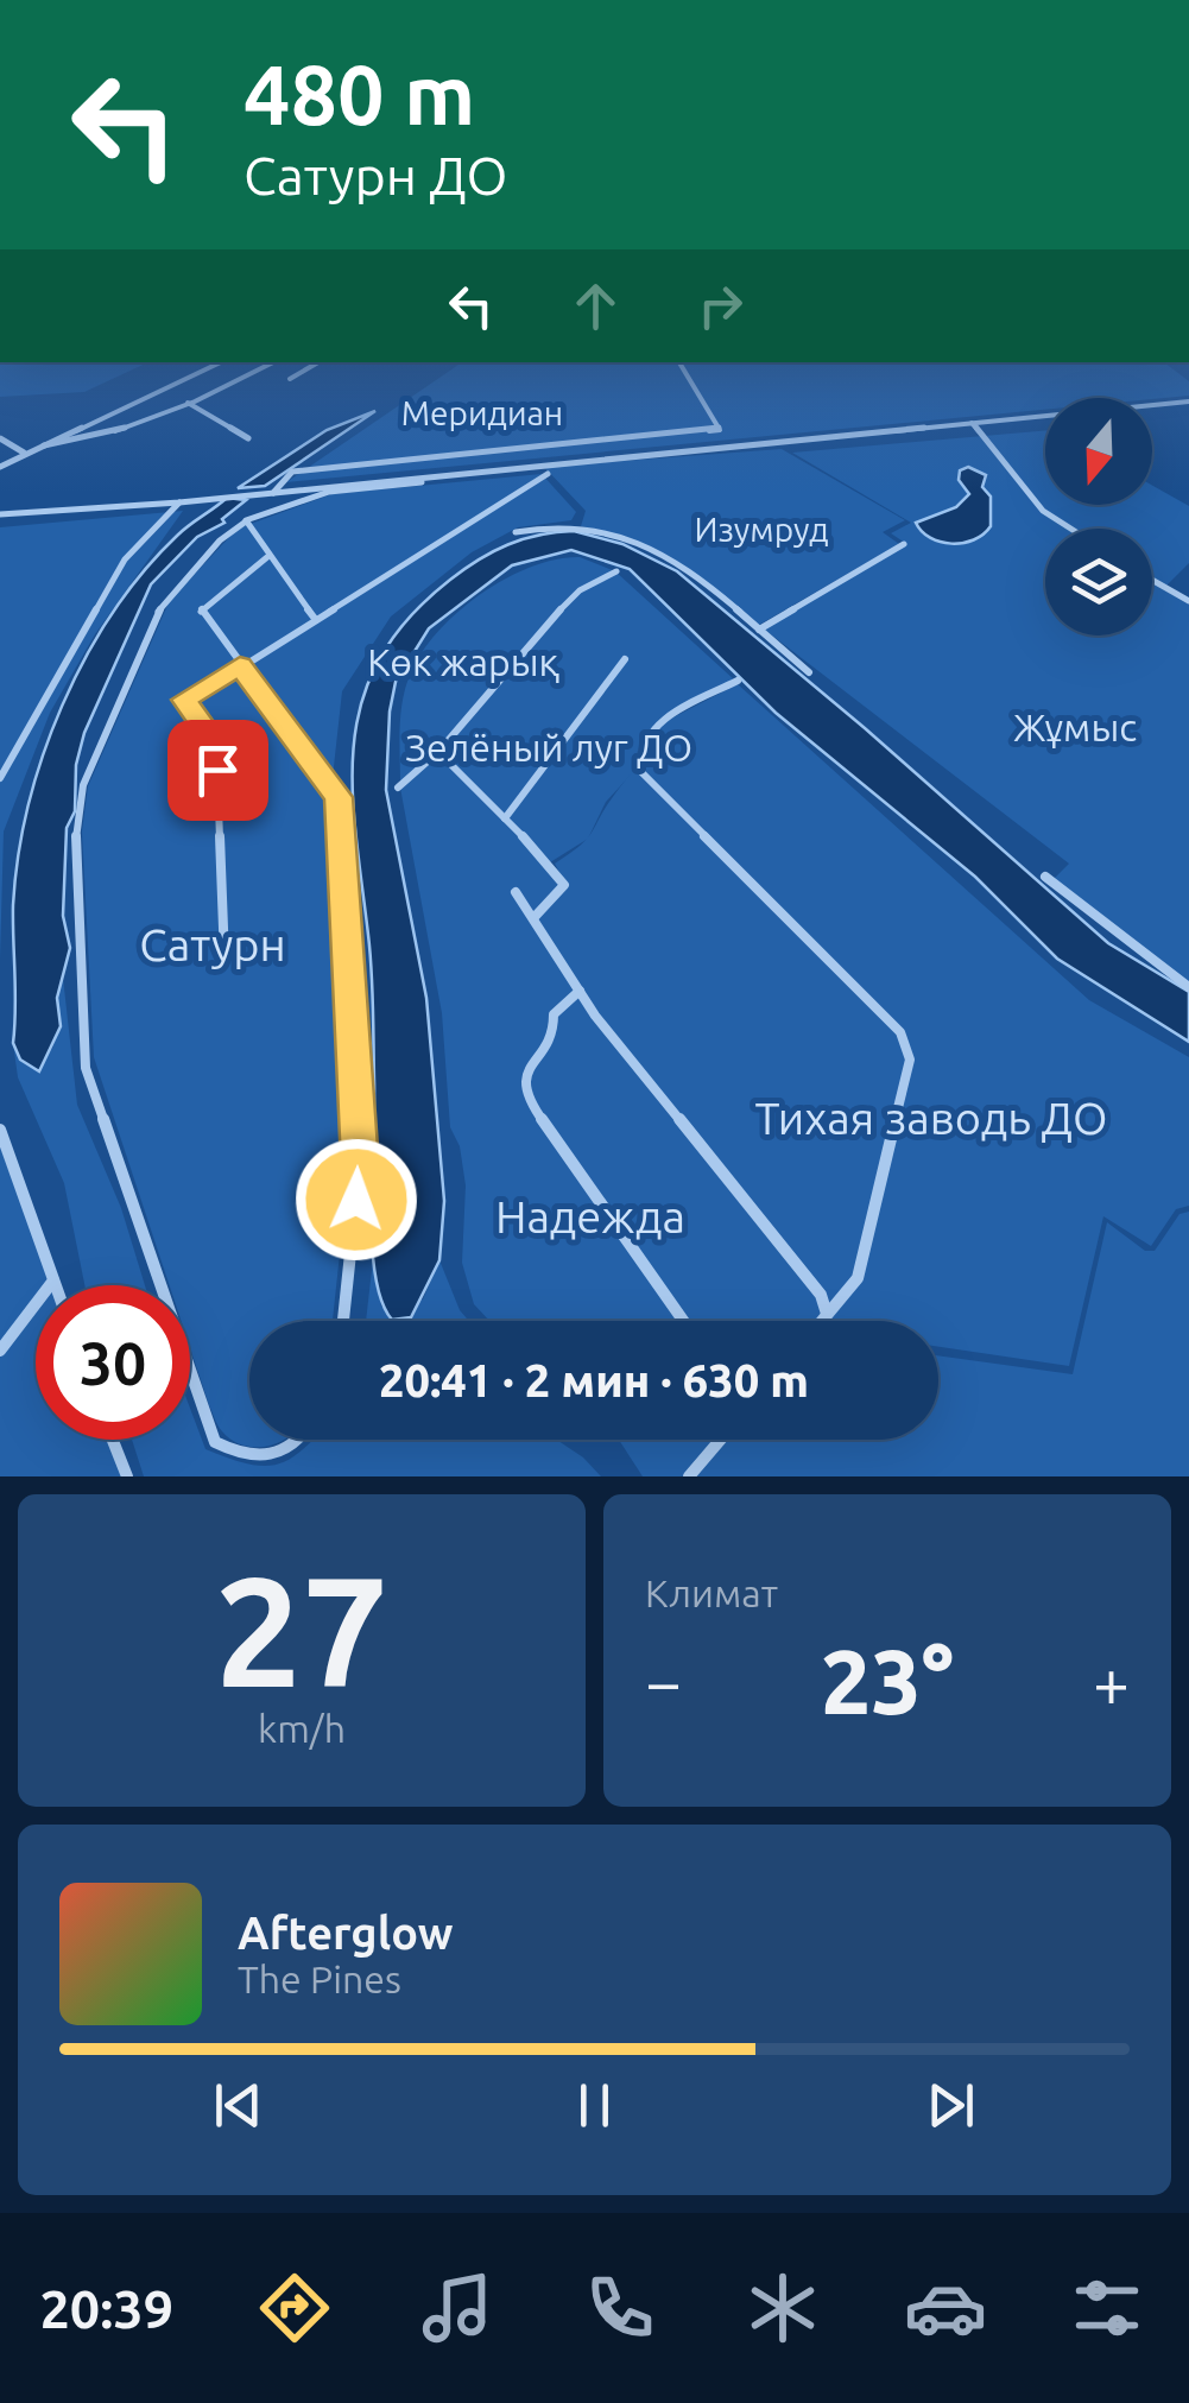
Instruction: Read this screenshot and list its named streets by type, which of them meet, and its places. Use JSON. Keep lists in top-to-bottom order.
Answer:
{
  "parks": [
    "Меридиан",
    "Изумруд",
    "Көк жарық",
    "Жұмыс",
    "Зелёный луг ДО",
    "Сатурн",
    "Тихая заводь ДО",
    "Надежда"
  ],
  "north": "bottom",
  "page": {
    "turn": ["480 m", "Сатурн ДО"],
    "limit": "30",
    "trip": "20:41 · 2 мин · 630 m",
    "tile": [
      ["27", "km/h"],
      "Климат"
    ],
    "heat": ["−", "23°", "+"],
    "song": ["Afterglow", "The Pines"],
    "tabs": "20:39"
  }
}
